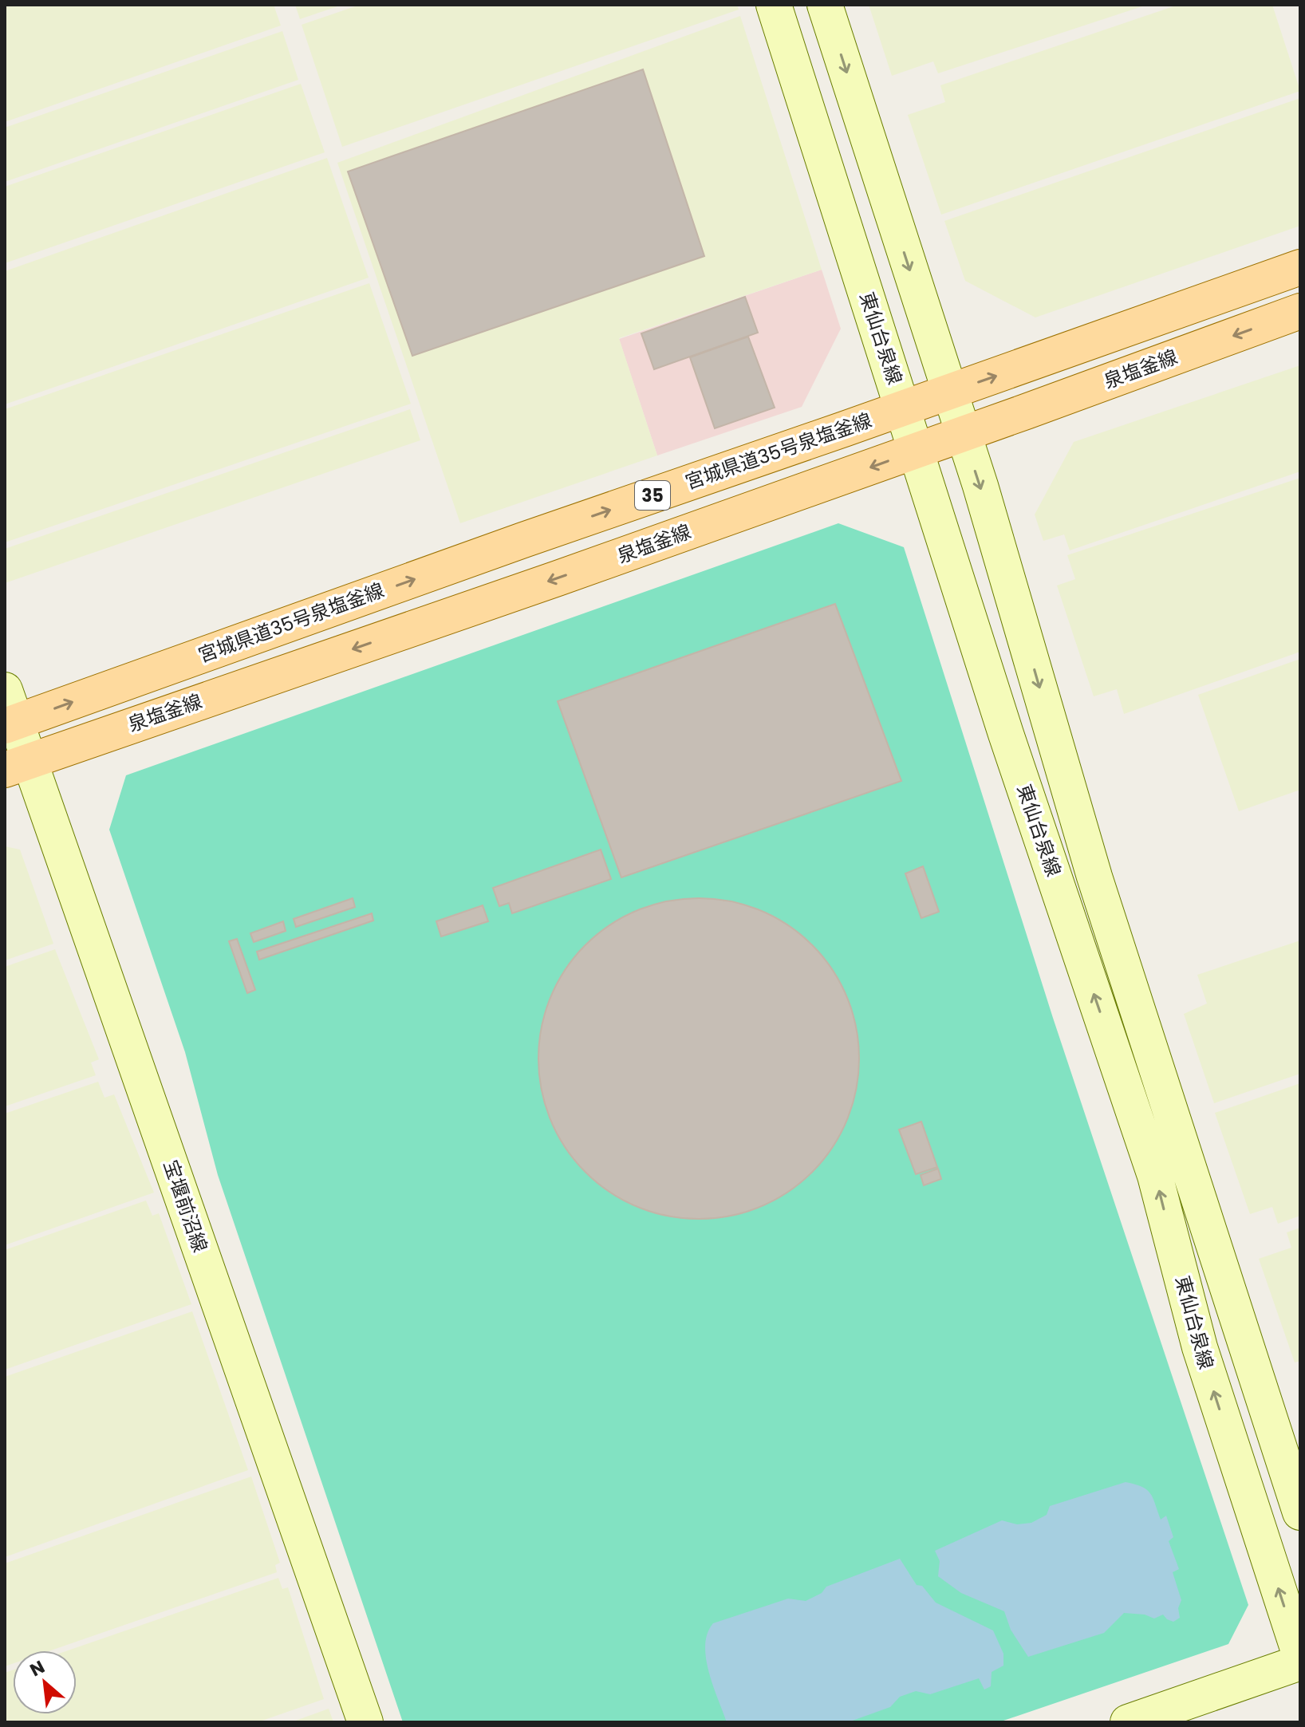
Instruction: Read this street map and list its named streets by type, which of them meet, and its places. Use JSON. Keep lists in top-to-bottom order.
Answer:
{
  "streets": {
    "main road": ["泉塩釜線", "宮城県道35号泉塩釜線", "35"],
    "street": ["東仙台泉線", "宝堰前沼線"]
  },
  "crossings": [
    ["東仙台泉線", "泉塩釜線"],
    ["東仙台泉線", "宮城県道35号泉塩釜線"],
    ["泉塩釜線", "宝堰前沼線"],
    ["宮城県道35号泉塩釜線", "宝堰前沼線"]
  ],
  "one_way": ["泉塩釜線", "宮城県道35号泉塩釜線"],
  "north": "top left"
}
